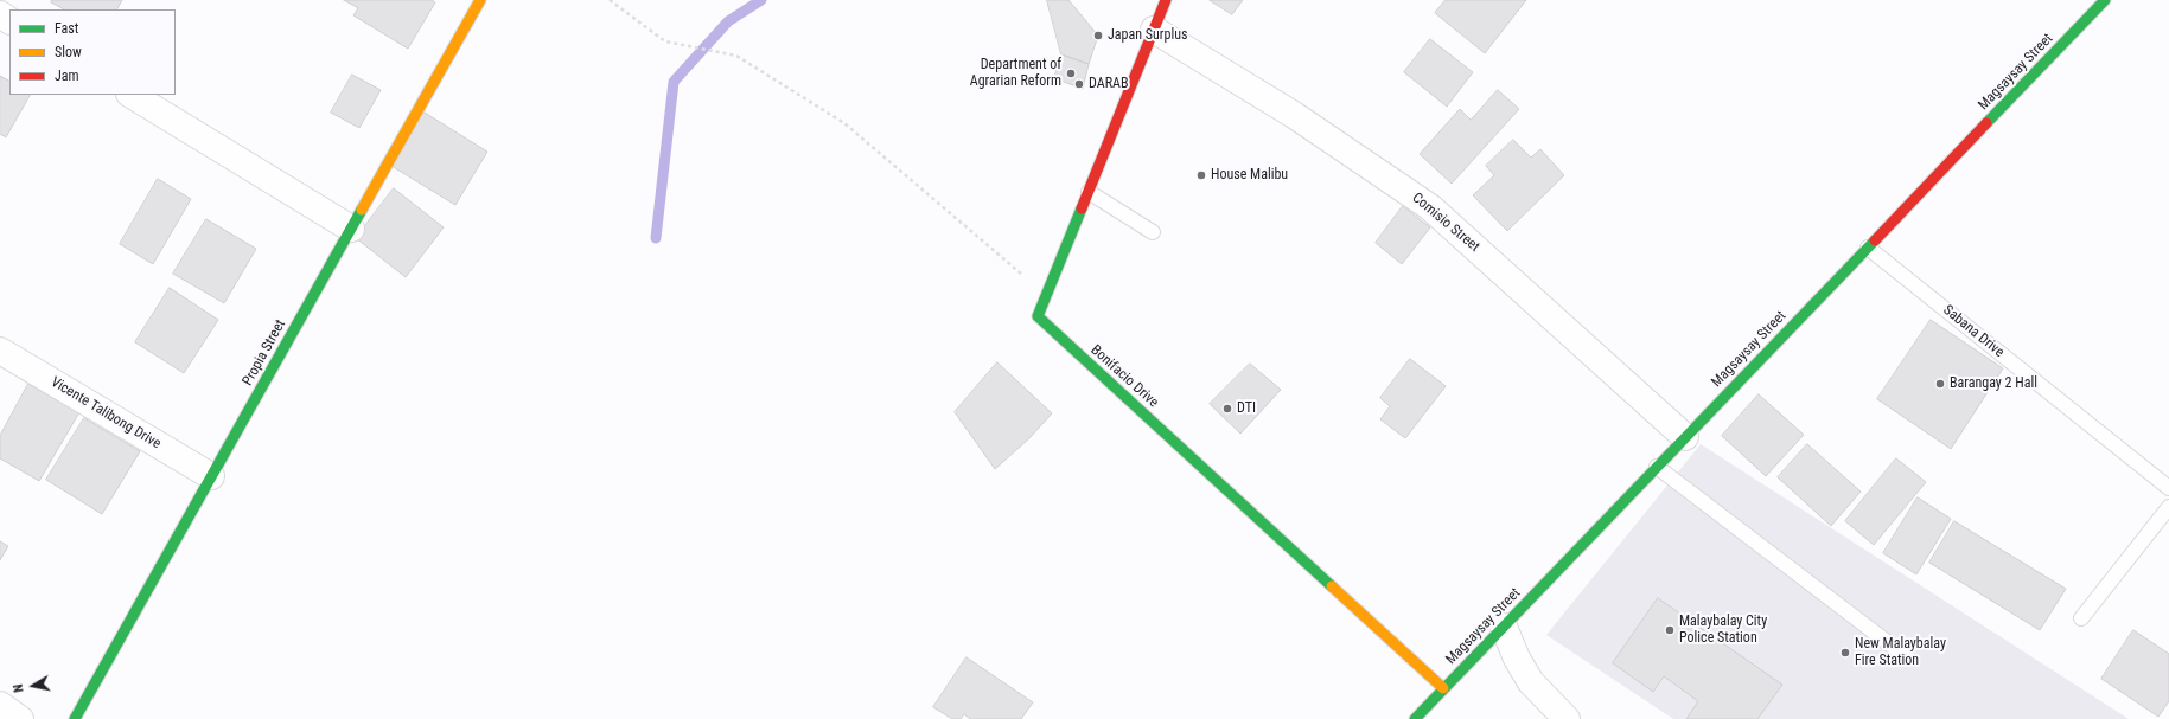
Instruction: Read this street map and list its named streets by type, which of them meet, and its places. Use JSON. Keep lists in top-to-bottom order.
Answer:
{
  "streets": {
    "street": [
      "Magsaysay Street",
      "Comisio Street",
      "Propia Street",
      "Bonifacio Drive",
      "Vicente Talibong Drive"
    ],
    "lane": ["Sabana Drive"]
  },
  "crossings": [
    ["Magsaysay Street", "Comisio Street"],
    ["Magsaysay Street", "Sabana Drive"],
    ["Magsaysay Street", "Bonifacio Drive"],
    ["Comisio Street", "Bonifacio Drive"],
    ["Propia Street", "Vicente Talibong Drive"]
  ],
  "places": [
    "Japan Surplus",
    "Department of Agrarian Reform",
    "DARAB",
    "House Malibu",
    "Barangay 2 Hall",
    "DTI",
    "Malaybalay City Police Station",
    "New Malaybalay Fire Station"
  ],
  "legend": ["Fast", "Slow", "Jam"],
  "north": "left"
}
